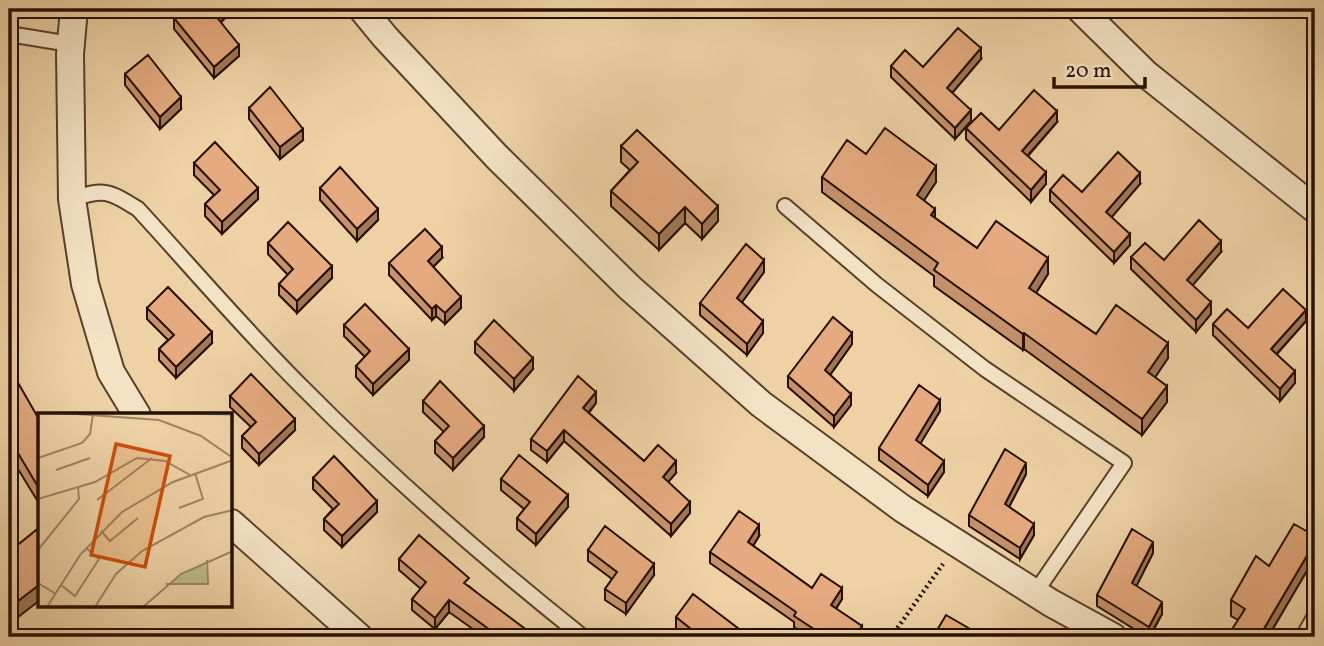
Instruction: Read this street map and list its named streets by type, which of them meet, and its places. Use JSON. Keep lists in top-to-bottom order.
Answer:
{
  "scale_bar": "20 m"
}
